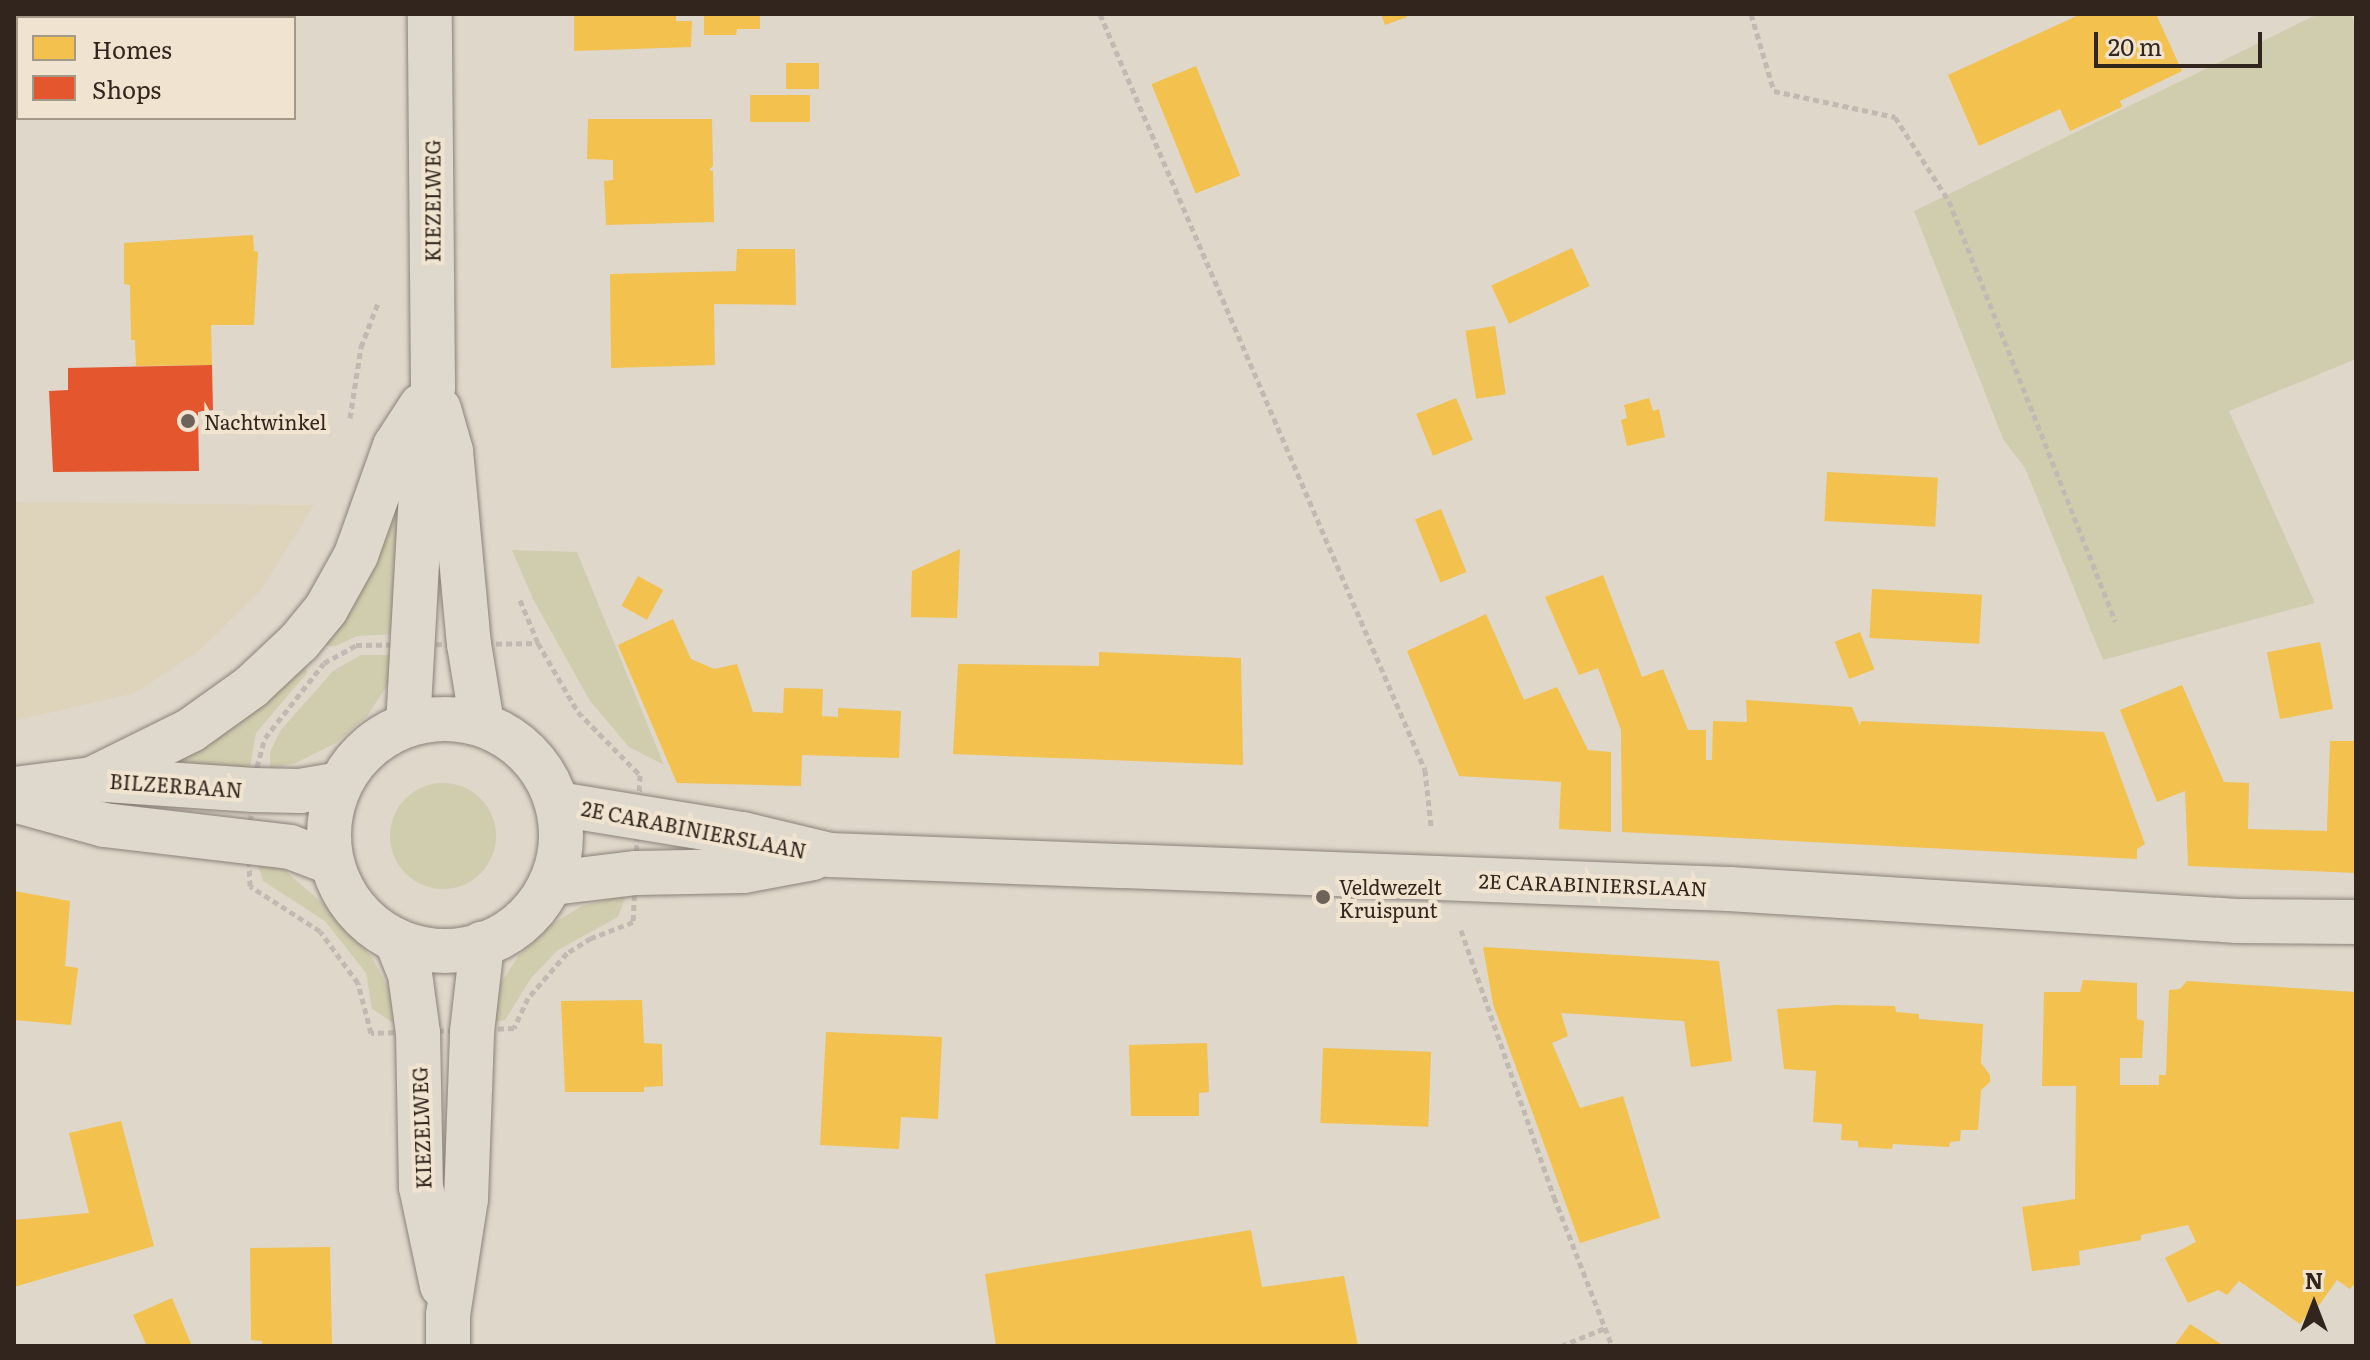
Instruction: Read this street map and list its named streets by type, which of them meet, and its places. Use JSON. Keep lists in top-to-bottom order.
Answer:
{
  "streets": {
    "main road": ["KIEZELWEG", "BILZERBAAN", "2E CARABINIERSLAAN"]
  },
  "crossings": [
    ["KIEZELWEG", "BILZERBAAN"],
    ["KIEZELWEG", "2E CARABINIERSLAAN"],
    ["BILZERBAAN", "2E CARABINIERSLAAN"]
  ],
  "places": ["Nachtwinkel", "Veldwezelt Kruispunt"],
  "legend": ["Homes", "Shops"],
  "scale_bar": "20 m",
  "north": "top"
}
